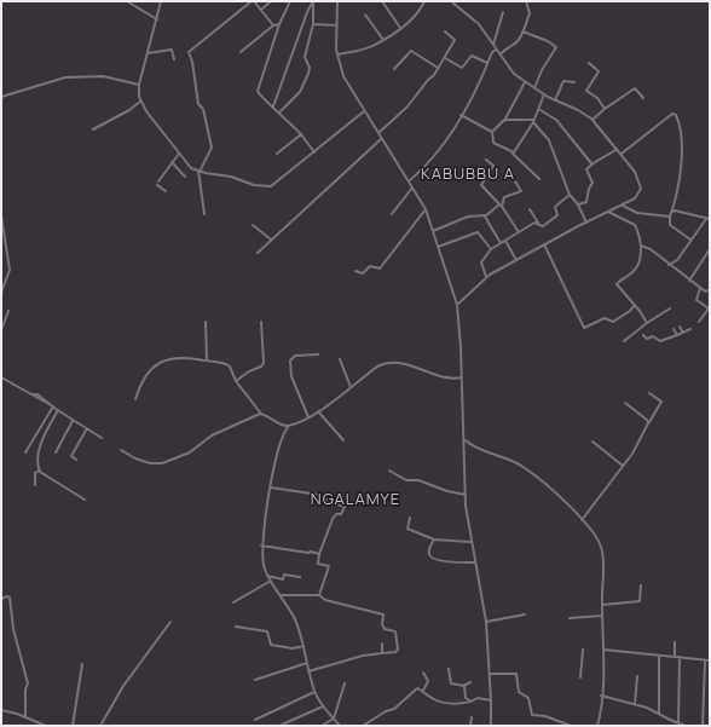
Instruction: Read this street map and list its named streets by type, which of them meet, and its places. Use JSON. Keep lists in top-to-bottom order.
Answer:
{
  "districts": ["KABUBBU A", "NGALAMYE"]
}
